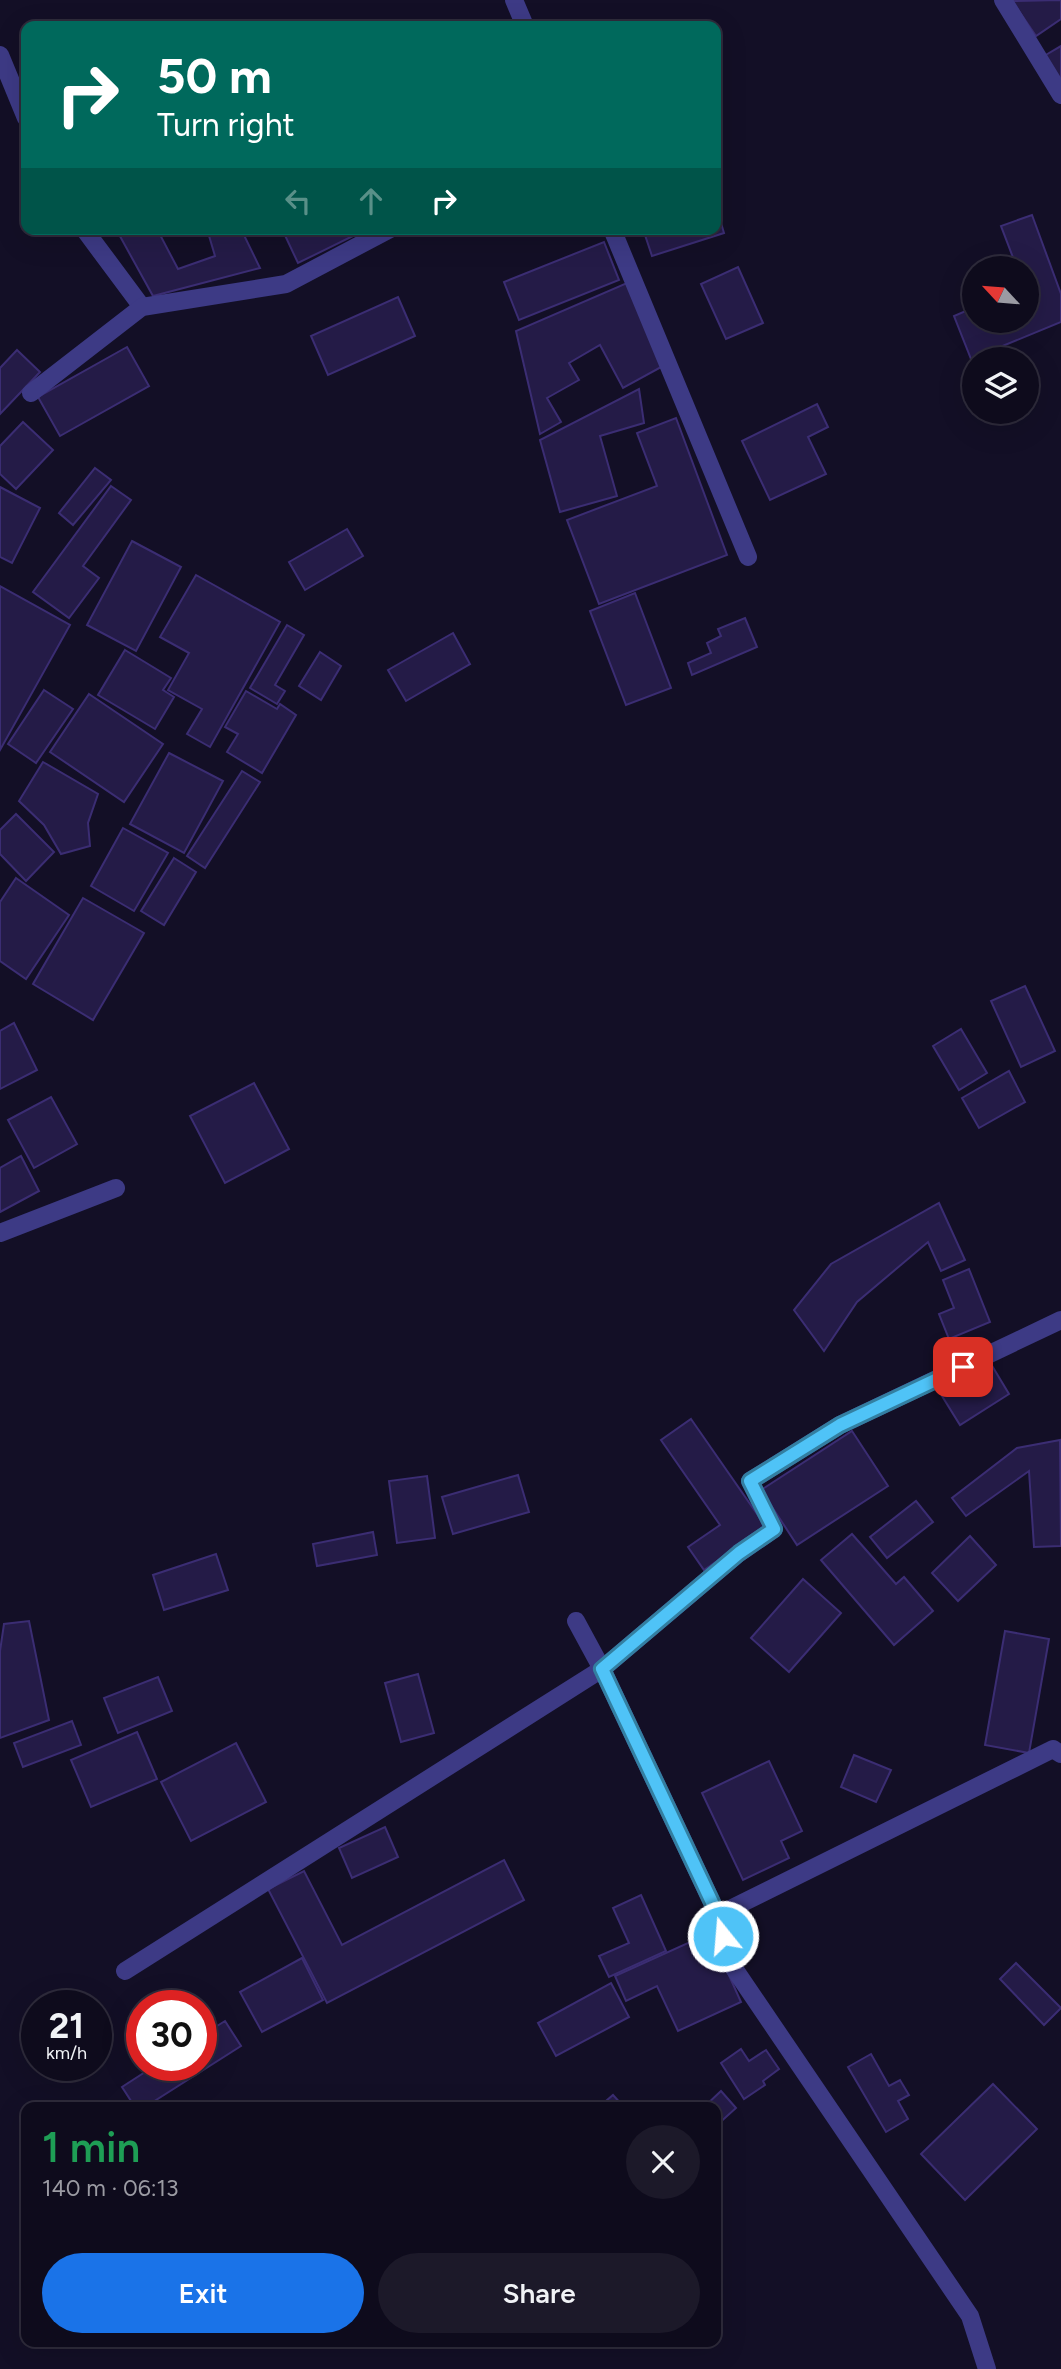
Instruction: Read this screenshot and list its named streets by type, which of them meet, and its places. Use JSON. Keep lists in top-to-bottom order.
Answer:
{
  "north": "top left",
  "page": {
    "turn": ["50 m", "Turn right"],
    "speed": "21 km/h",
    "limit": "30",
    "heading": ["1 min", "140 m · 06:13"],
    "buttons": ["Exit", "Share"]
  }
}
